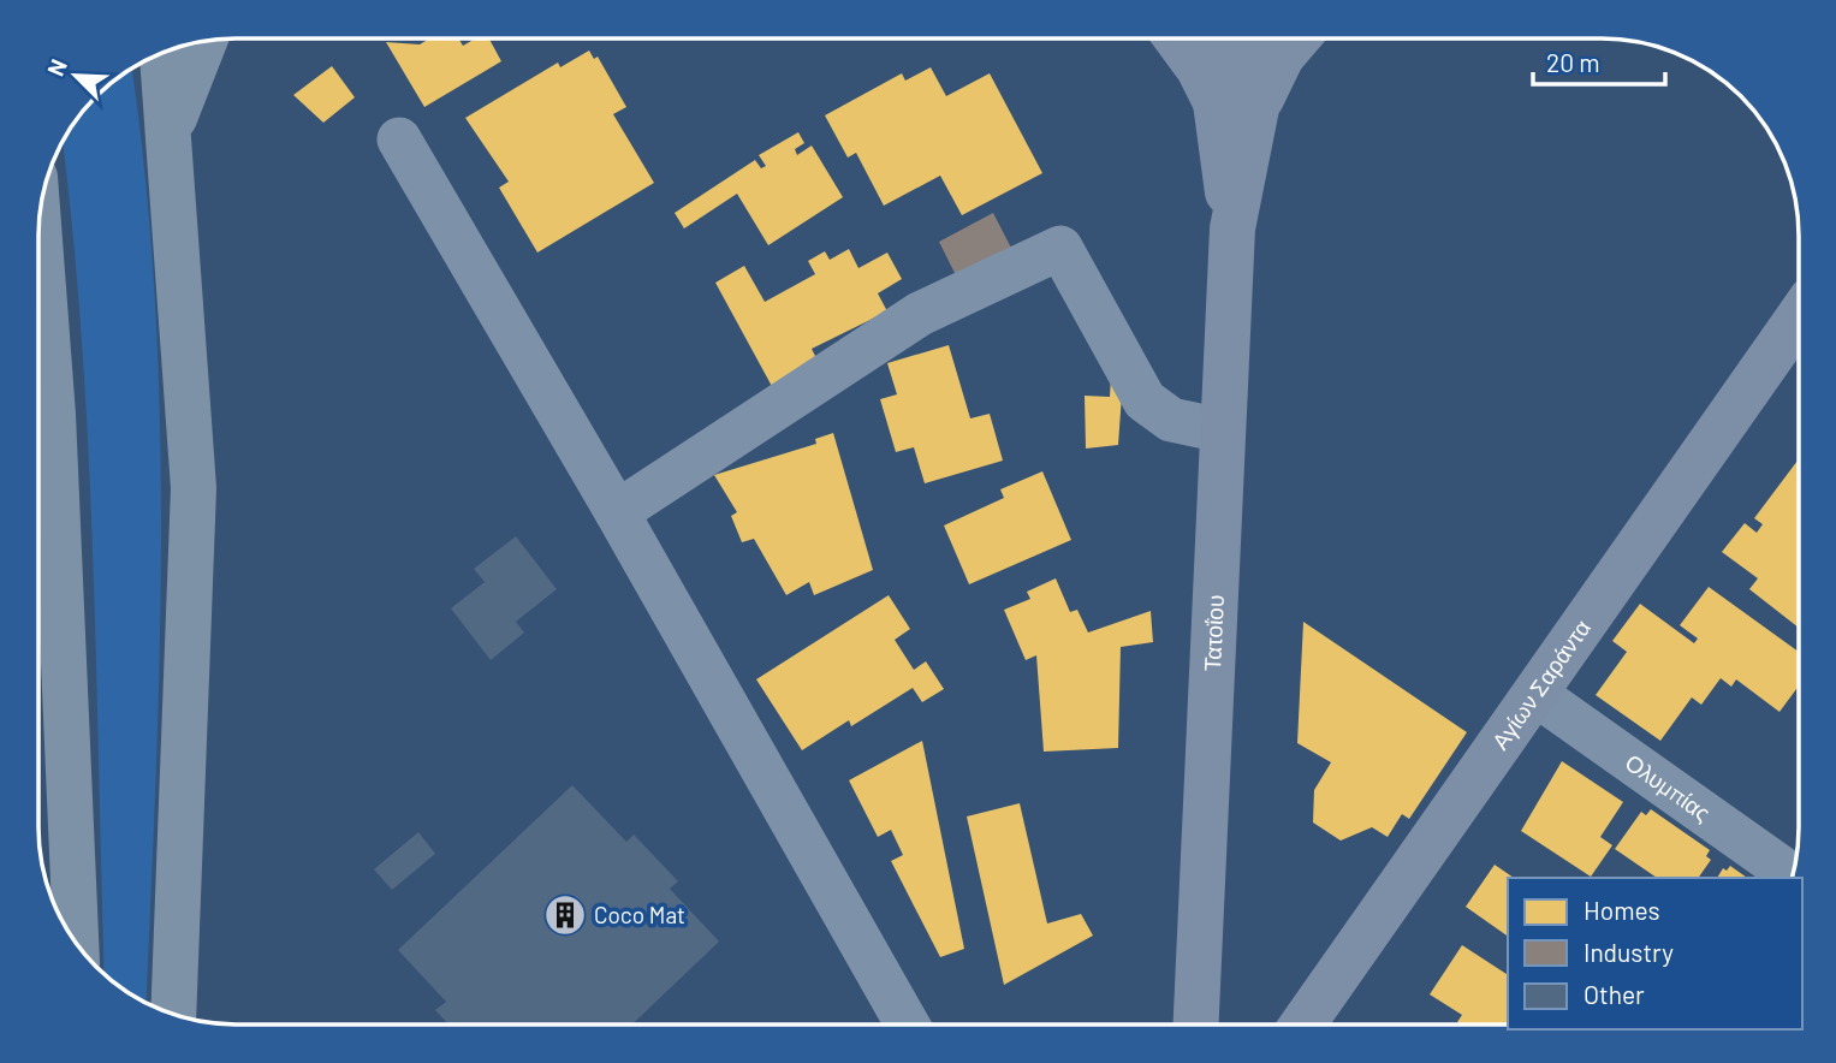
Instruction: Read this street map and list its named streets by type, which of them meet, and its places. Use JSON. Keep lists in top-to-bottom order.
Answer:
{
  "streets": {
    "main road": ["Τατοΐου", "Αγίων Σαράντα"],
    "street": ["Ολυμπίας"]
  },
  "crossings": [
    ["Αγίων Σαράντα", "Ολυμπίας"]
  ],
  "places": {
    "building": ["Coco Mat"]
  },
  "legend": ["Homes", "Industry", "Other"],
  "scale_bar": "20 m",
  "north": "top left"
}
